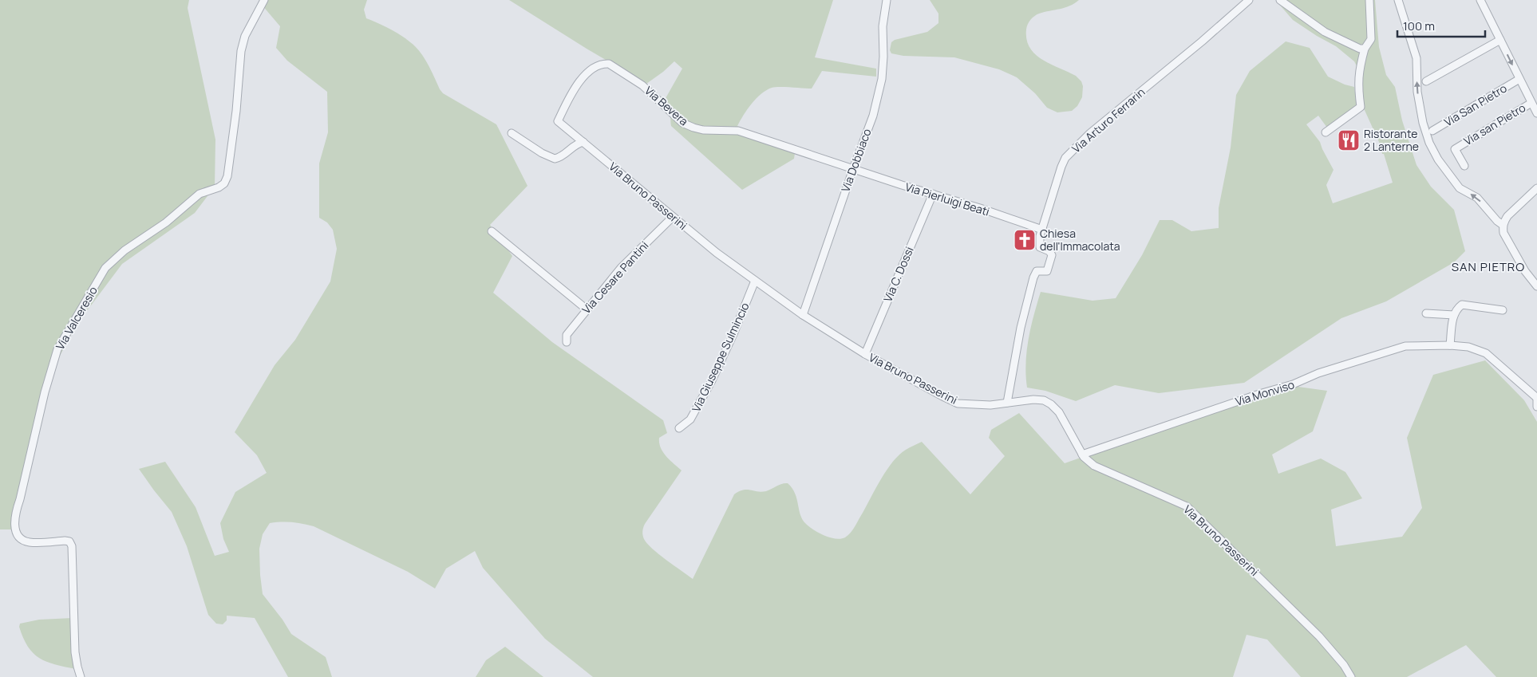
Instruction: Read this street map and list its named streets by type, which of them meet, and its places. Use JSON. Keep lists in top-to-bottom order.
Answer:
{
  "streets": {
    "street": [
      "Via San Pietro",
      "Via Bevera",
      "Via Arturo Ferrarin",
      "Via san Pietro",
      "Via Dobbiaco",
      "Via Bruno Passerini",
      "Via Pierluigi Beati",
      "Via C. Dossi",
      "Via Cesare Pantini",
      "Via Valceresio",
      "Via Giuseppe Sulmincio",
      "Via Monviso"
    ]
  },
  "crossings": [
    ["Via Bevera", "Via Dobbiaco"],
    ["Via Bevera", "Via Bruno Passerini"],
    ["Via Bevera", "Via Pierluigi Beati"],
    ["Via Arturo Ferrarin", "Via Bruno Passerini"],
    ["Via Arturo Ferrarin", "Via Pierluigi Beati"],
    ["Via Dobbiaco", "Via Bruno Passerini"],
    ["Via Dobbiaco", "Via Pierluigi Beati"],
    ["Via Bruno Passerini", "Via C. Dossi"],
    ["Via Bruno Passerini", "Via Cesare Pantini"],
    ["Via Bruno Passerini", "Via Giuseppe Sulmincio"],
    ["Via Bruno Passerini", "Via Monviso"],
    ["Via Pierluigi Beati", "Via C. Dossi"]
  ],
  "districts": ["SAN PIETRO"],
  "places": {
    "restaurant": ["Ristorante 2 Lanterne"],
    "church": ["Chiesa dell'Immacolata"]
  },
  "scale_bar": "100 m"
}
